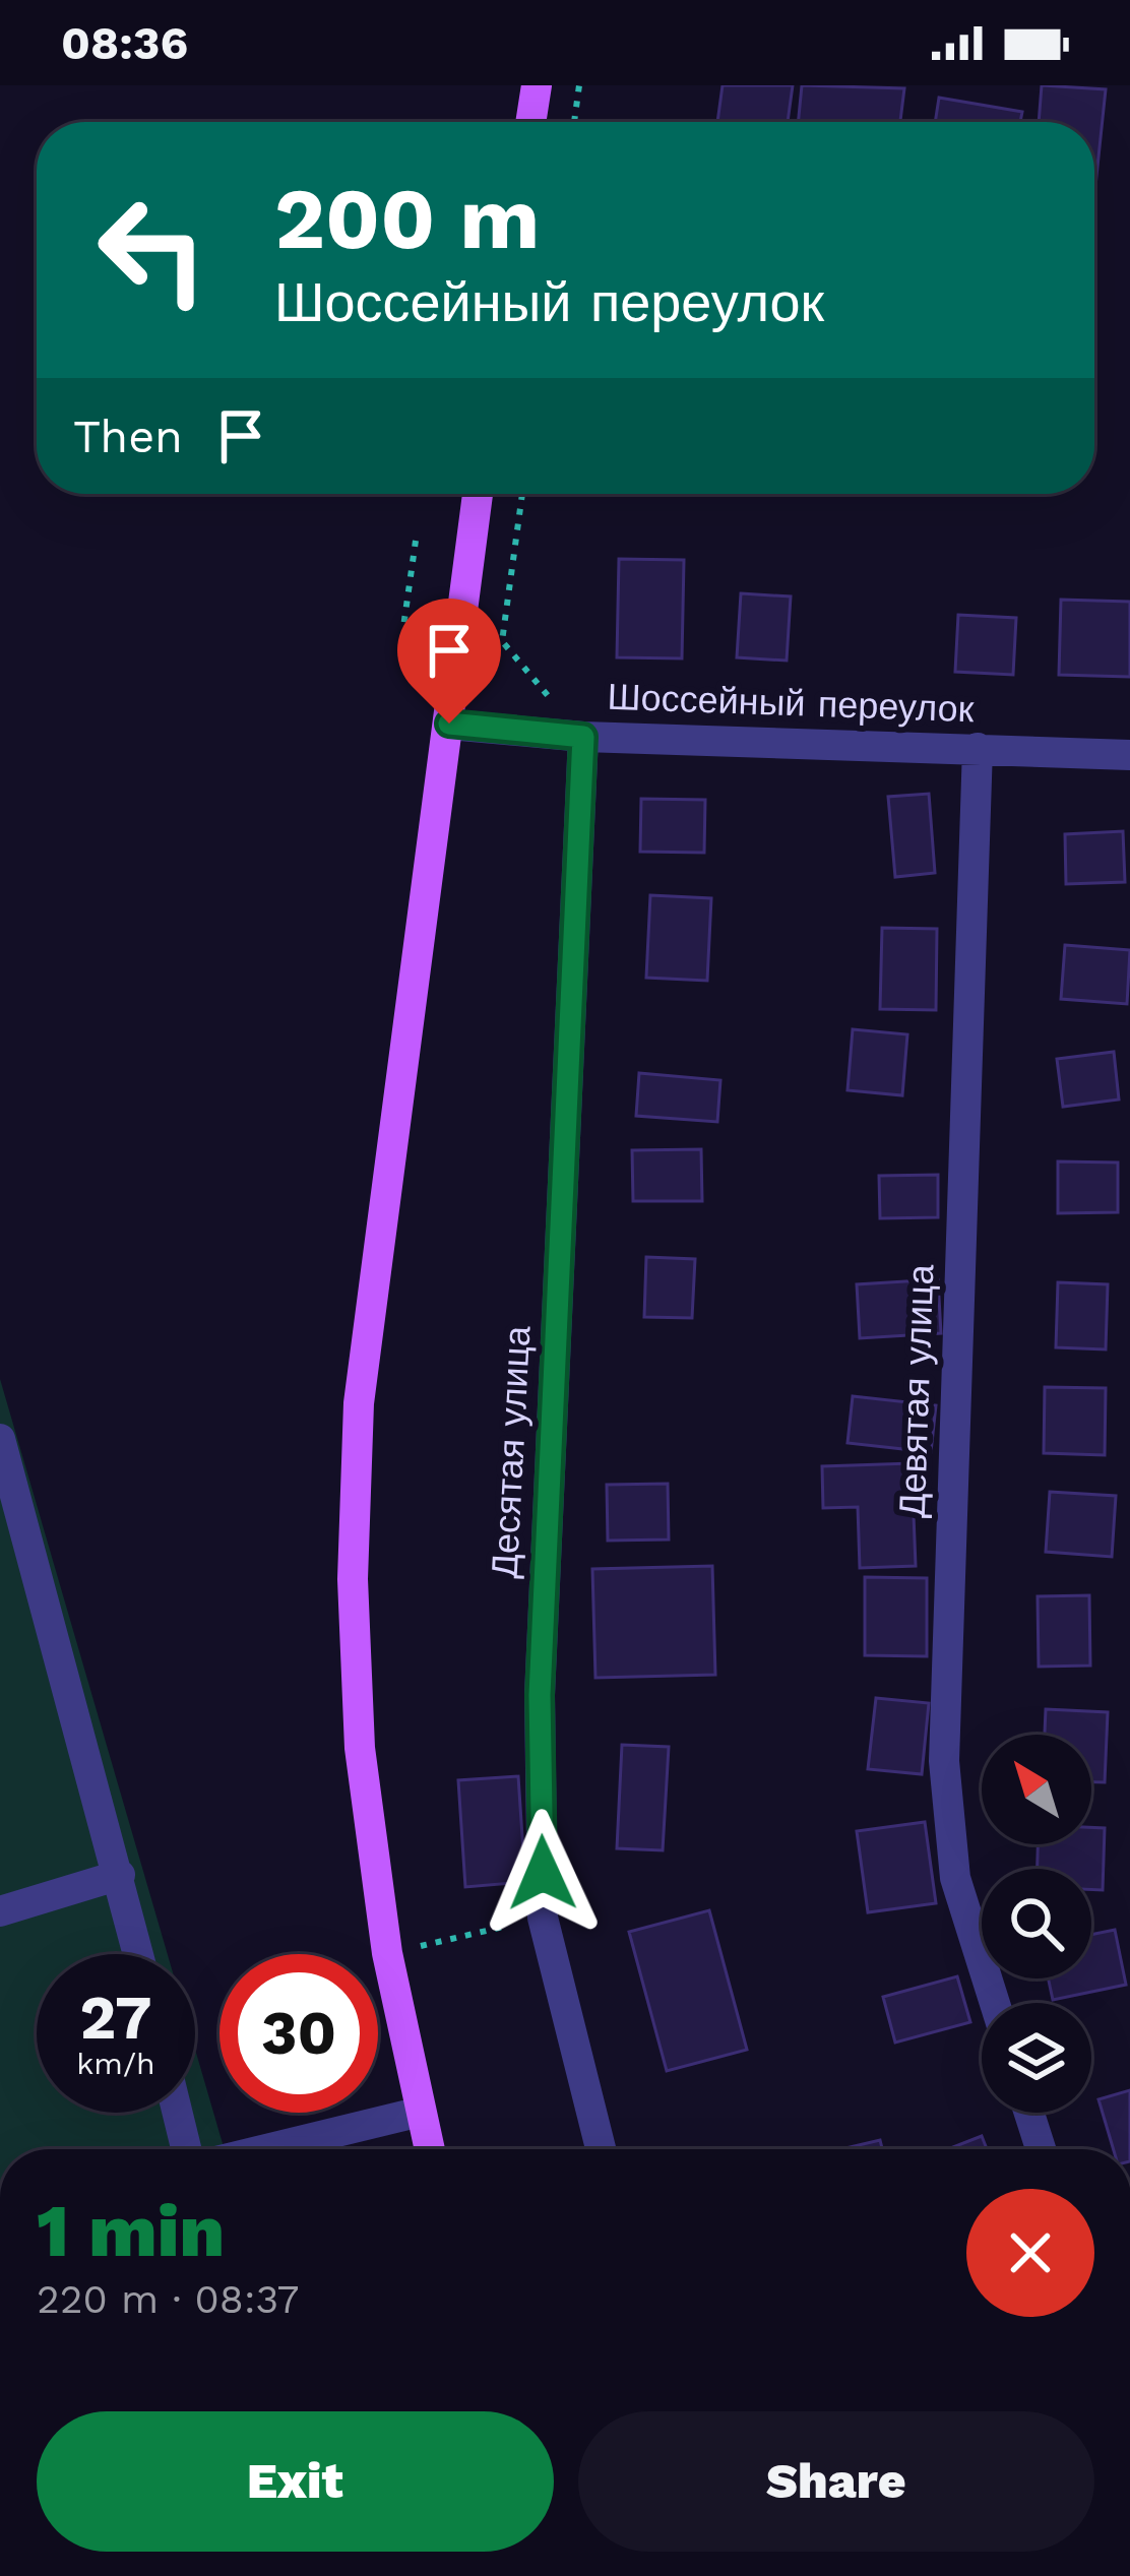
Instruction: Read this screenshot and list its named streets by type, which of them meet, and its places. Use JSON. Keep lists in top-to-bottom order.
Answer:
{
  "streets": {
    "street": ["Шоссейный переулок", "Девятая улица", "Десятая улица"]
  },
  "crossings": [
    ["Шоссейный переулок", "Девятая улица"],
    ["Шоссейный переулок", "Десятая улица"]
  ],
  "north": "top left",
  "page": {
    "status": "08:36",
    "turn": ["200 m", "Шоссейный переулок"],
    "then": "Then",
    "speed": "27 km/h",
    "limit": "30",
    "heading": ["1 min", "220 m · 08:37"],
    "buttons": ["Exit", "Share"]
  }
}
